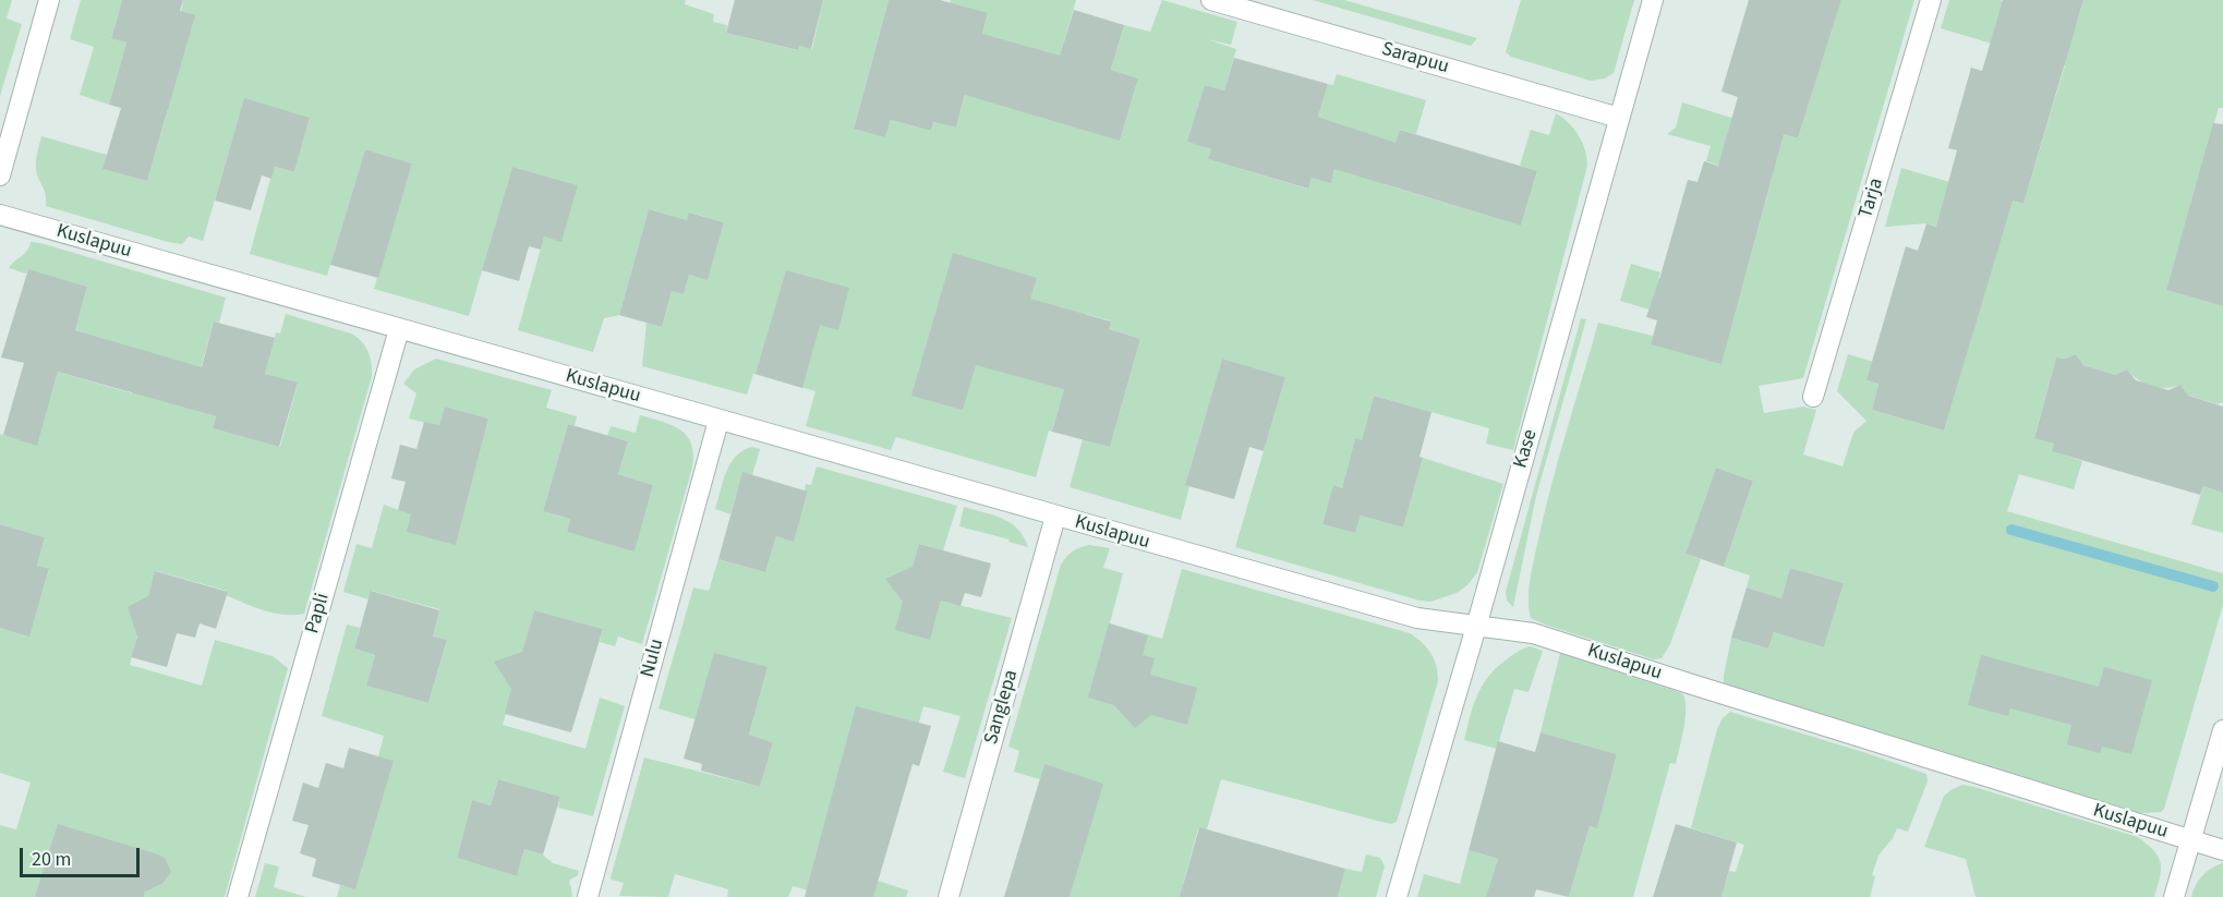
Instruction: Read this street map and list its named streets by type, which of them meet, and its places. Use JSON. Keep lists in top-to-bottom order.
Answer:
{
  "streets": {
    "street": [
      "Sarapuu",
      "Tarja",
      "Kuslapuu",
      "Kase",
      "Papli",
      "Nulu",
      "Sanglepa"
    ]
  },
  "crossings": [
    ["Sarapuu", "Kase"],
    ["Kuslapuu", "Kase"],
    ["Kuslapuu", "Papli"],
    ["Kuslapuu", "Nulu"],
    ["Kuslapuu", "Sanglepa"]
  ],
  "scale_bar": "20 m"
}
